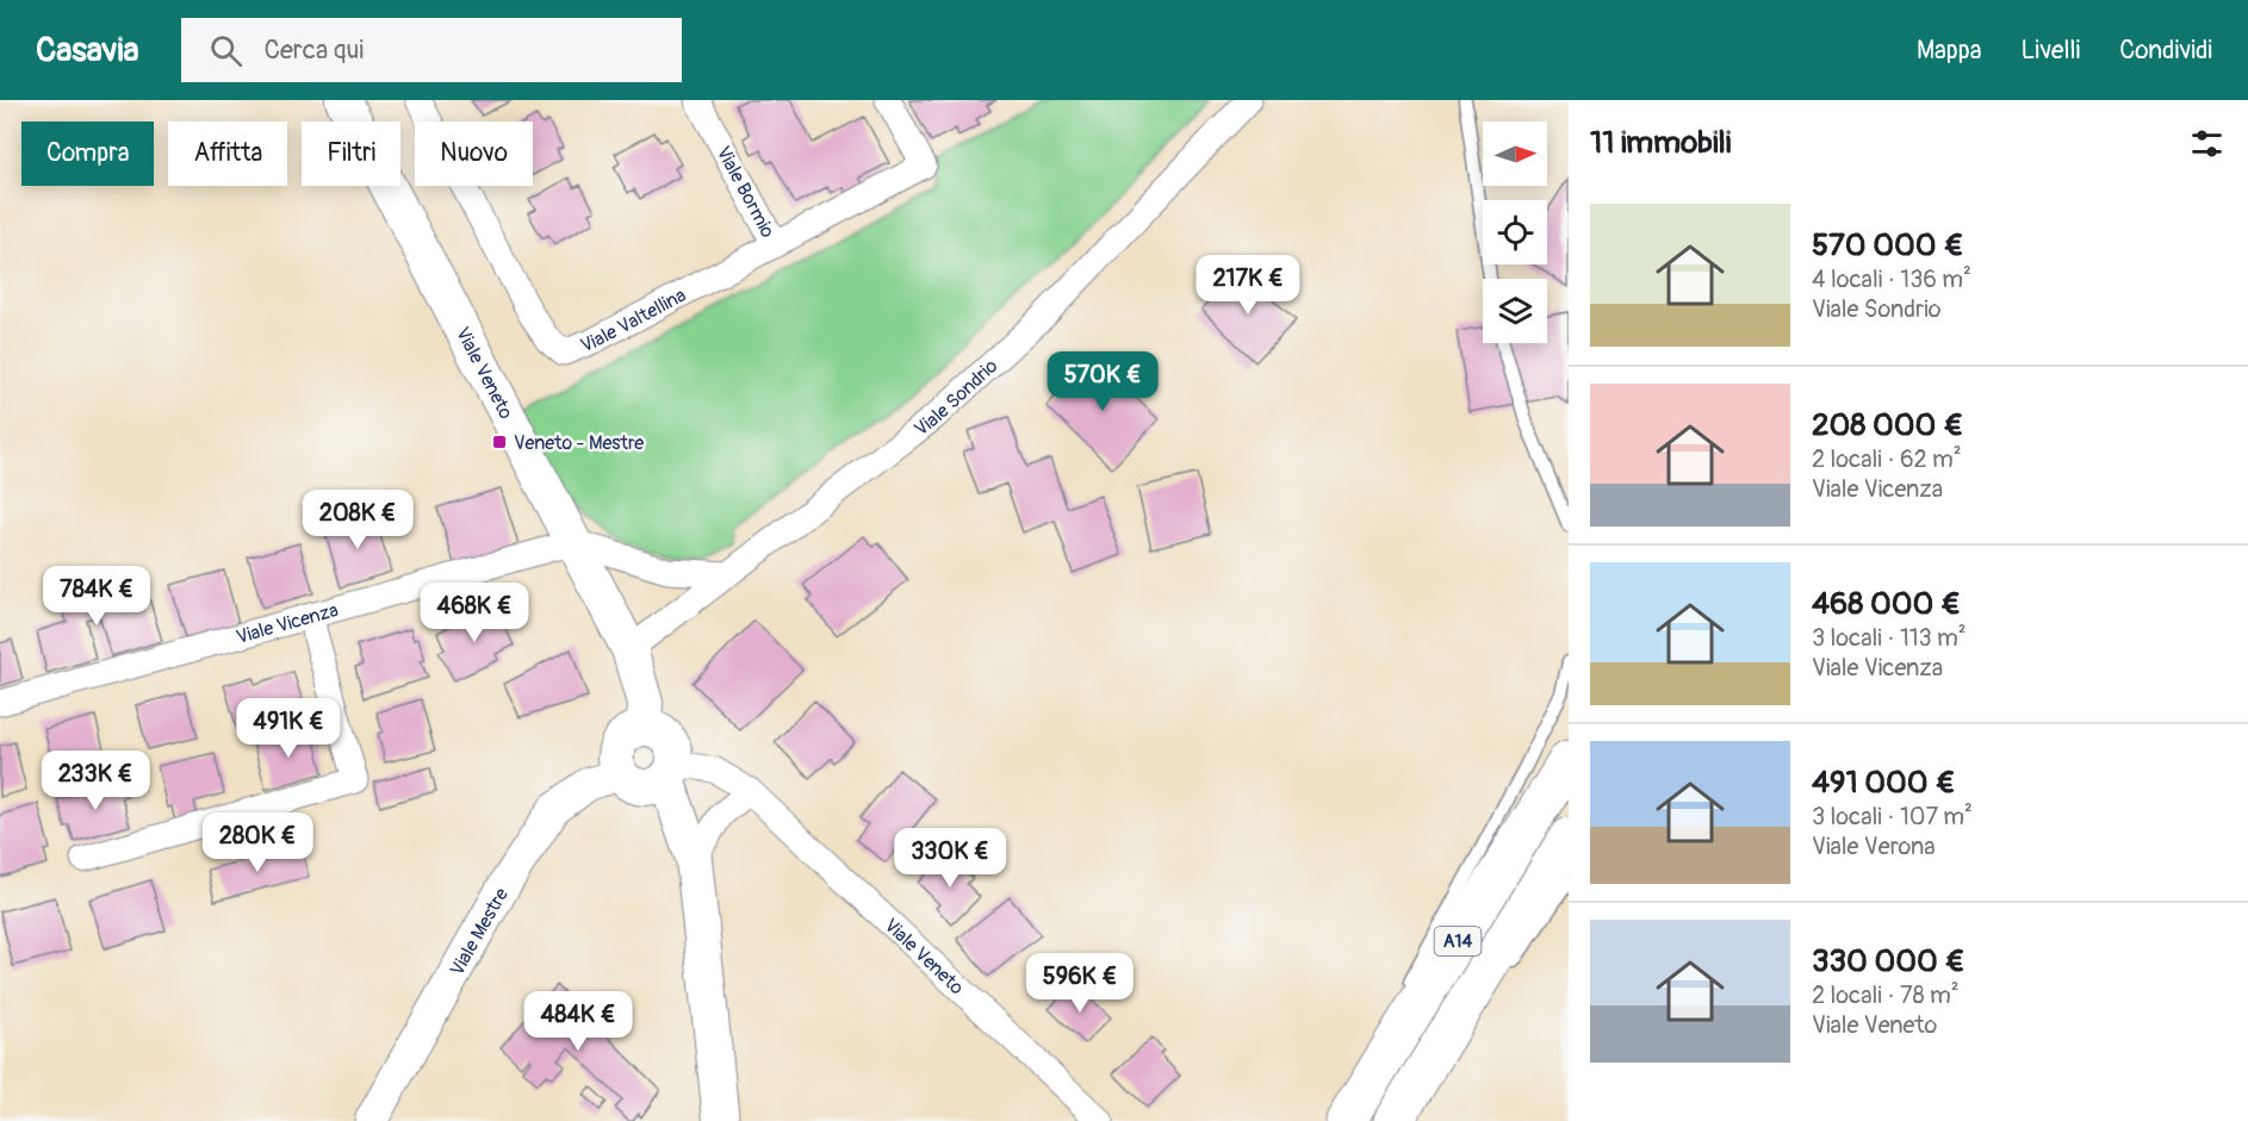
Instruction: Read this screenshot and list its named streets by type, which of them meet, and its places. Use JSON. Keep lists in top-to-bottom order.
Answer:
{
  "streets": {
    "highway": ["A14"],
    "main road": ["Viale Veneto"],
    "street": [
      "Viale Bormio",
      "Viale Valtellina",
      "Viale Sondrio",
      "Viale Vicenza",
      "Viale Mestre"
    ]
  },
  "crossings": [
    ["Viale Bormio", "Viale Valtellina"],
    ["Viale Veneto", "Viale Sondrio"],
    ["Viale Veneto", "Viale Vicenza"],
    ["Viale Veneto", "Viale Mestre"]
  ],
  "places": {
    "transit": ["Veneto - Mestre"]
  },
  "north": "right",
  "page": {
    "header": "Casavia",
    "search": "Cerca qui",
    "nav": ["Mappa", "Livelli", "Condividi"],
    "heading": "11 immobili",
    "chip": [
      "Compra",
      "Affitta",
      "Filtri",
      "Nuovo"
    ],
    "list": [
      {
        "name": "570 000 €",
        "note": "4 locali · 136 m² · Viale Sondrio"
      },
      {
        "name": "208 000 €",
        "note": "2 locali · 62 m² · Viale Vicenza"
      },
      {
        "name": "468 000 €",
        "note": "3 locali · 113 m² · Viale Vicenza"
      },
      {
        "name": "491 000 €",
        "note": "3 locali · 107 m² · Viale Verona"
      },
      {
        "name": "330 000 €",
        "note": "2 locali · 78 m² · Viale Veneto"
      }
    ],
    "price": [
      "217K €",
      "570K €",
      "208K €",
      "784K €",
      "468K €",
      "491K €",
      "233K €",
      "280K €",
      "330K €",
      "596K €",
      "484K €"
    ]
  }
}
